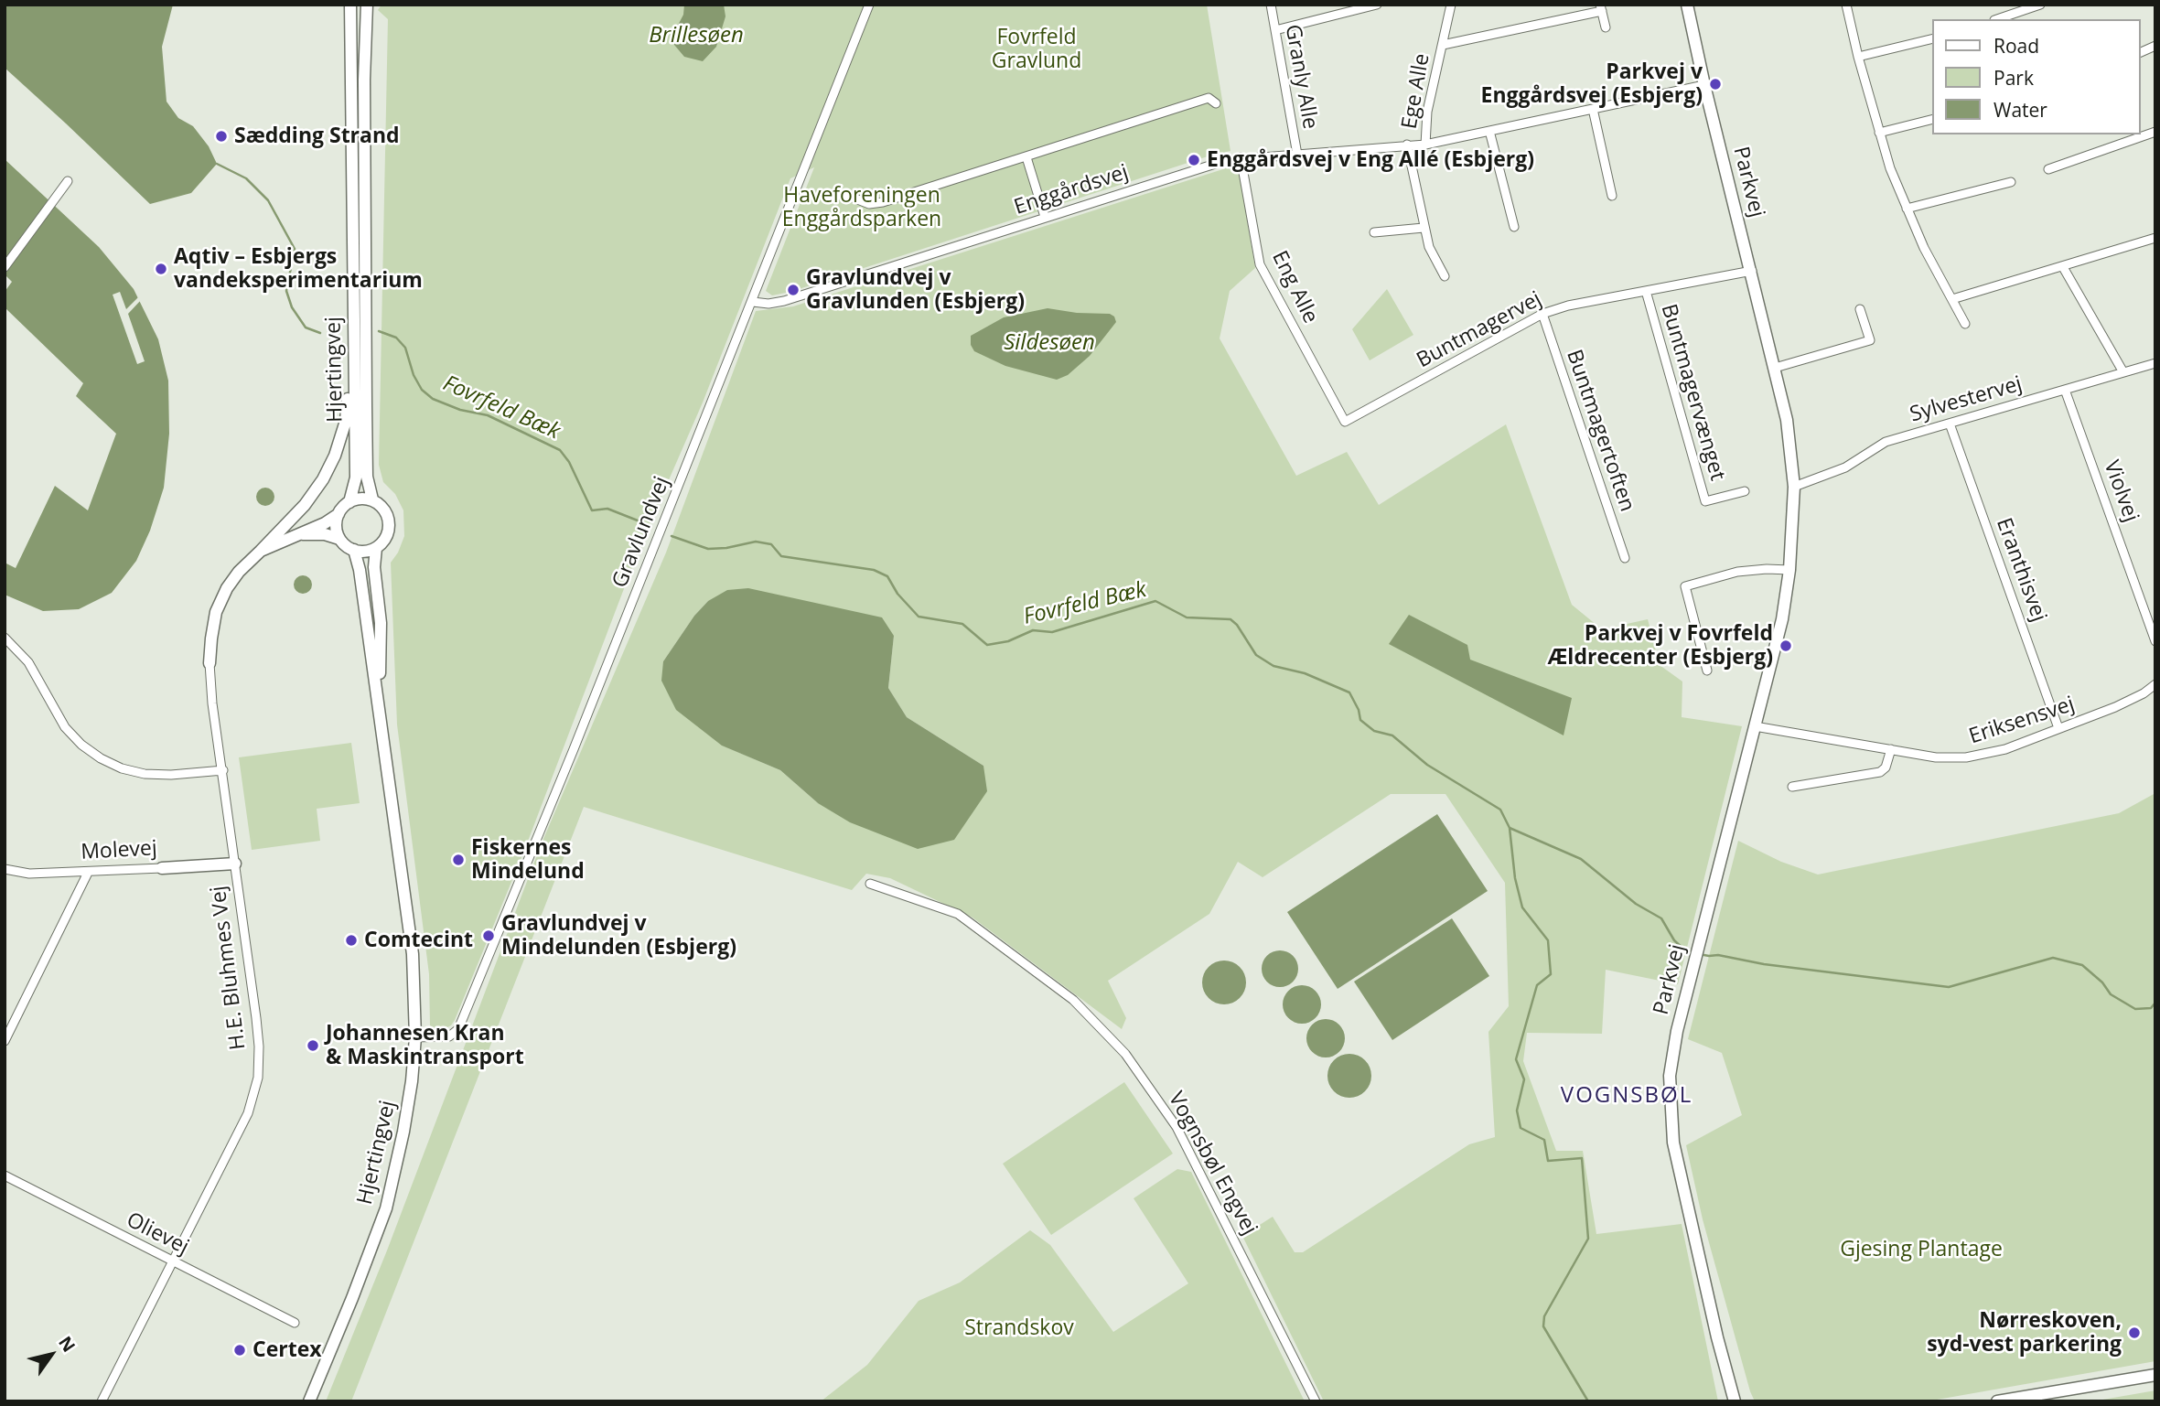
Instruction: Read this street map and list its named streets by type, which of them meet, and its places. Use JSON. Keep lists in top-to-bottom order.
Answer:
{
  "streets": {
    "main road": [
      "Parkvej",
      "Hjertingvej",
      "Molevej",
      "H.E. Bluhmes Vej"
    ],
    "street": [
      "Granly Alle",
      "Ege Alle",
      "Enggårdsvej",
      "Eng Alle",
      "Buntmagervej",
      "Buntmagervænget",
      "Sylvestervej",
      "Buntmagertoften",
      "Violvej",
      "Gravlundvej",
      "Eranthisvej",
      "Eriksensvej",
      "Vognsbøl Engvej",
      "Olievej"
    ]
  },
  "crossings": [
    ["Granly Alle", "Enggårdsvej"],
    ["Ege Alle", "Enggårdsvej"],
    ["Parkvej", "Enggårdsvej"],
    ["Parkvej", "Buntmagervej"],
    ["Parkvej", "Sylvestervej"],
    ["Parkvej", "Eriksensvej"],
    ["Enggårdsvej", "Eng Alle"],
    ["Enggårdsvej", "Gravlundvej"],
    ["Eng Alle", "Buntmagervej"],
    ["Buntmagervej", "Buntmagervænget"],
    ["Buntmagervej", "Buntmagertoften"],
    ["Hjertingvej", "Gravlundvej"],
    ["Hjertingvej", "H.E. Bluhmes Vej"],
    ["Sylvestervej", "Violvej"],
    ["Sylvestervej", "Eranthisvej"],
    ["Eranthisvej", "Eriksensvej"],
    ["Molevej", "H.E. Bluhmes Vej"],
    ["H.E. Bluhmes Vej", "Olievej"]
  ],
  "districts": ["VOGNSBØL"],
  "water": ["Brillesøen", "Sildesøen", "Fovrfeld Bæk"],
  "parks": [
    "Fovrfeld Gravlund",
    "Haveforeningen Enggårdsparken",
    "Gjesing Plantage",
    "Strandskov"
  ],
  "places": [
    "Parkvej v Enggårdsvej (Esbjerg)",
    "Sædding Strand",
    "Enggårdsvej v Eng Allé (Esbjerg)",
    "Aqtiv – Esbjergs vandeksperimentarium",
    "Gravlundvej v Gravlunden (Esbjerg)",
    "Parkvej v Fovrfeld Ældrecenter (Esbjerg)",
    "Fiskernes Mindelund",
    "Gravlundvej v Mindelunden (Esbjerg)",
    "Comtecint",
    "Johannesen Kran & Maskintransport",
    "Nørreskoven, syd-vest parkering",
    "Certex"
  ],
  "legend": ["Road", "Park", "Water"],
  "north": "top right"
}
